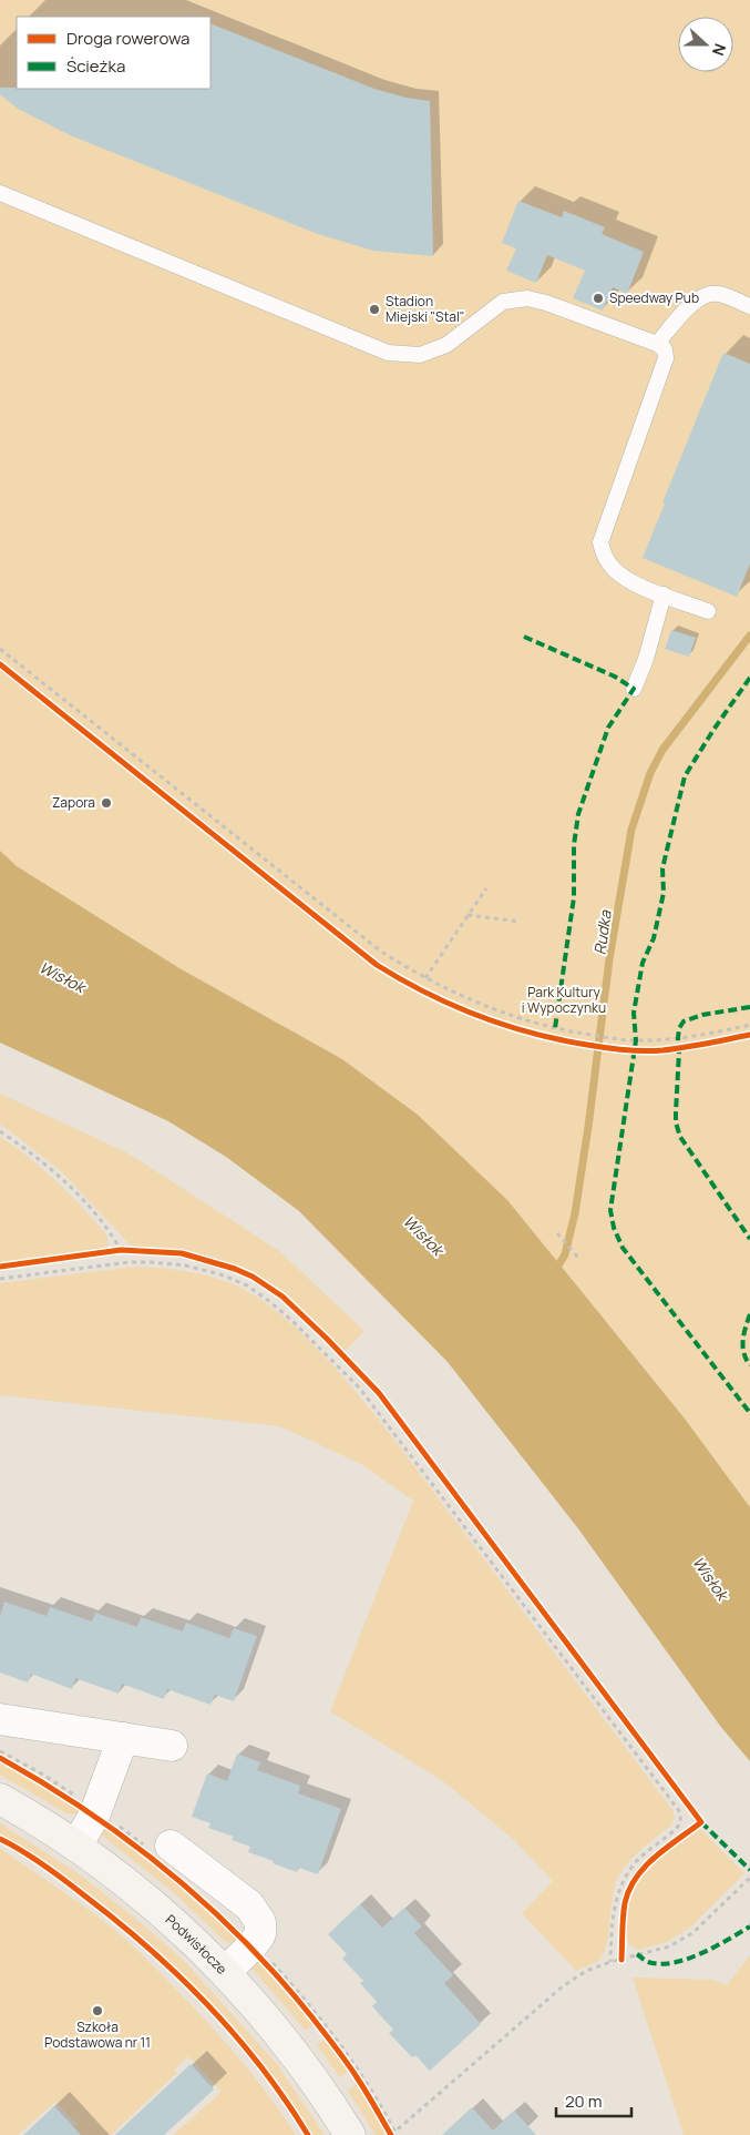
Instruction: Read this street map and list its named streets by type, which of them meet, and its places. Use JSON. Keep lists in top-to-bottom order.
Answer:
{
  "streets": {
    "street": ["Podwisłocze"]
  },
  "water": ["Rudka", "Wisłok"],
  "parks": ["Park Kultury i Wypoczynku"],
  "places": [
    "Speedway Pub",
    "Stadion Miejski \"Stal\"",
    "Zapora",
    "Szkoła Podstawowa nr 11"
  ],
  "legend": ["Droga rowerowa", "Ścieżka"],
  "scale_bar": "20 m",
  "north": "right"
}
